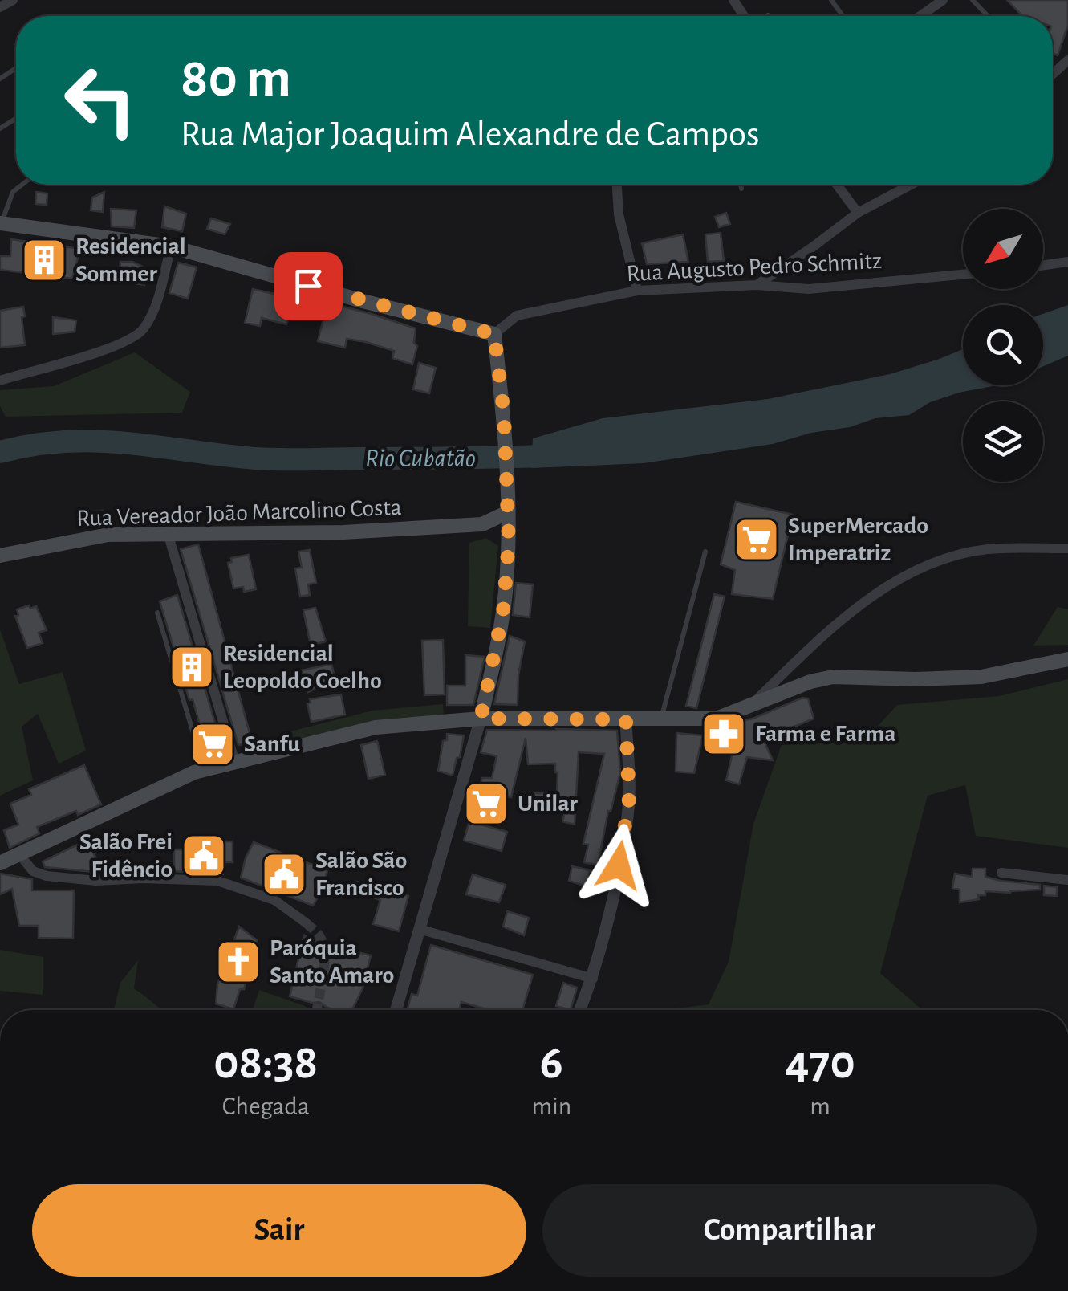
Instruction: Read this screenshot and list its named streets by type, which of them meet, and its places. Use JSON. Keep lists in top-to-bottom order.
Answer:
{
  "streets": {
    "main road": ["Rua Vereador João Marcolino Costa"],
    "street": ["Rua Augusto Pedro Schmitz"]
  },
  "water": ["Rio Cubatão"],
  "places": {
    "building": ["Residencial Sommer", "Residencial Leopoldo Coelho"],
    "supermarket": ["SuperMercado Imperatriz", "Sanfu", "Unilar"],
    "pharmacy": ["Farma e Farma"],
    "public building": ["Salão Frei Fidêncio", "Salão São Francisco"],
    "church": ["Paróquia Santo Amaro"]
  },
  "north": "bottom left",
  "page": {
    "turn": ["80 m", "Rua Major Joaquim Alexandre de Campos"],
    "eta": [
      "08:38",
      "Chegada",
      "6",
      "min",
      "470",
      "m"
    ],
    "buttons": ["Sair", "Compartilhar"]
  }
}
